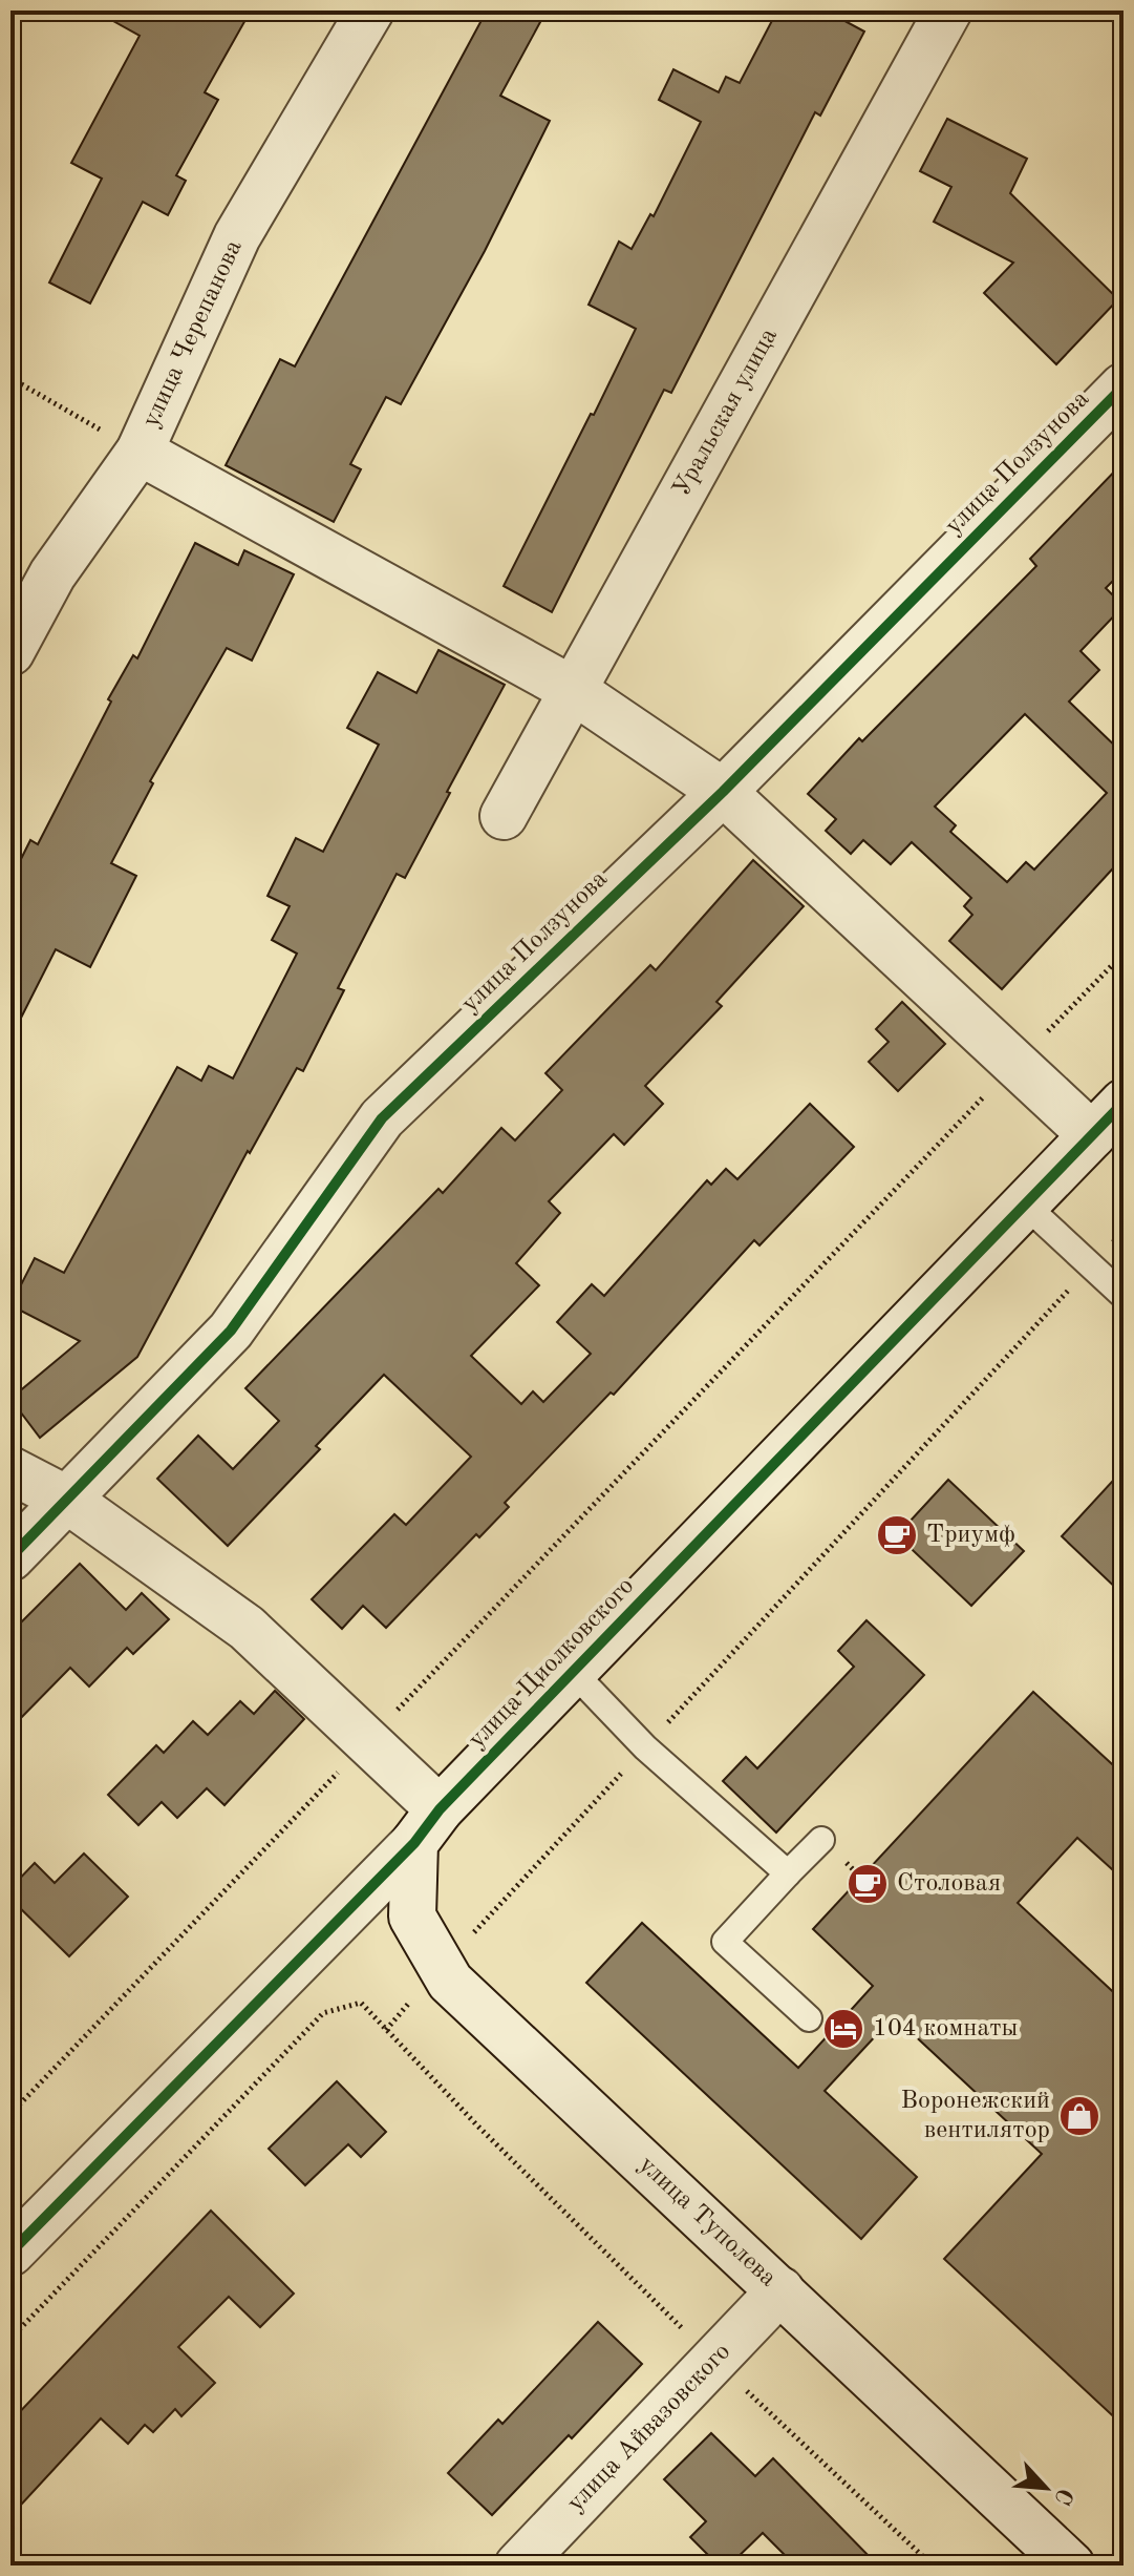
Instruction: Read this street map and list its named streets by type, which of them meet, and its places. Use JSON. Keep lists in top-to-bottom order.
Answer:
{
  "streets": {
    "street": [
      "улица Черепанова",
      "Уральская улица",
      "улица Ползунова",
      "улица Циолковского",
      "улица Туполева",
      "улица Айвазовского"
    ]
  },
  "crossings": [
    ["улица Циолковского", "улица Туполева"],
    ["улица Туполева", "улица Айвазовского"]
  ],
  "places": {
    "cafe": ["Триумф", "Столовая"],
    "hotel": ["104 комнаты"],
    "shop": ["Воронежский вентилятор"]
  },
  "north": "bottom right"
}
